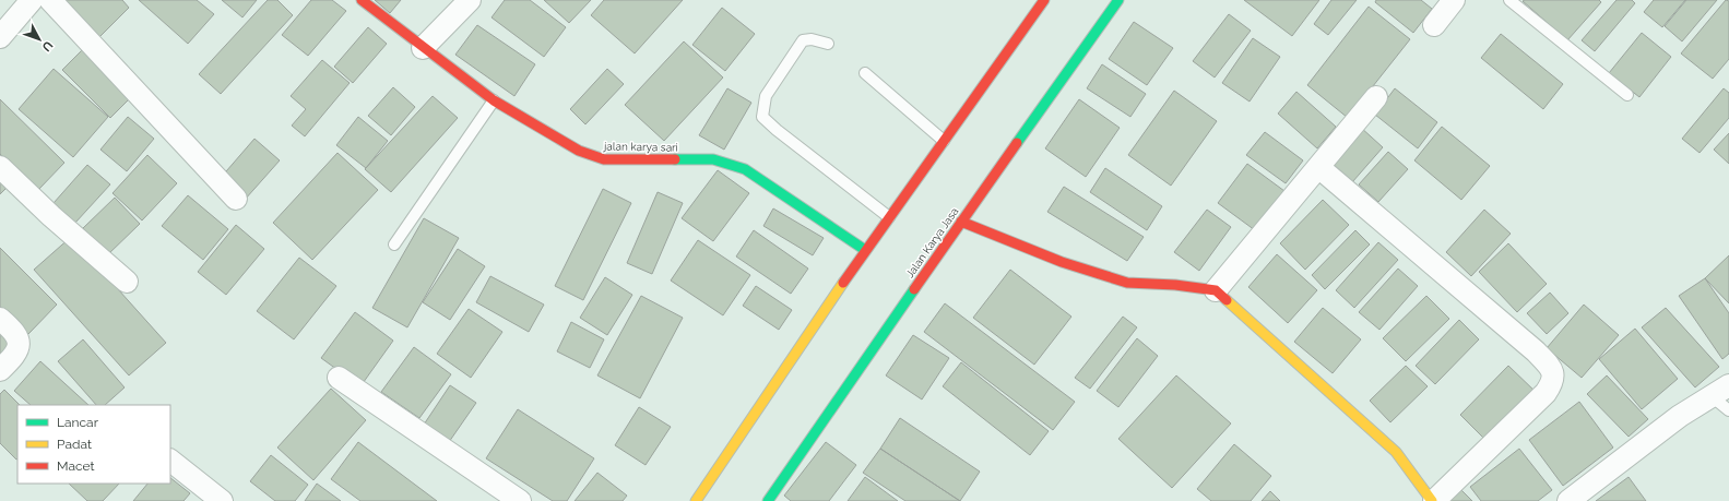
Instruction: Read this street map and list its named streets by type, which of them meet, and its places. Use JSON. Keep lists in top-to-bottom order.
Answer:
{
  "streets": {
    "main road": ["jalan karya sari", "Jalan Karya Jasa"]
  },
  "legend": ["Lancar", "Padat", "Macet"],
  "north": "bottom right"
}
